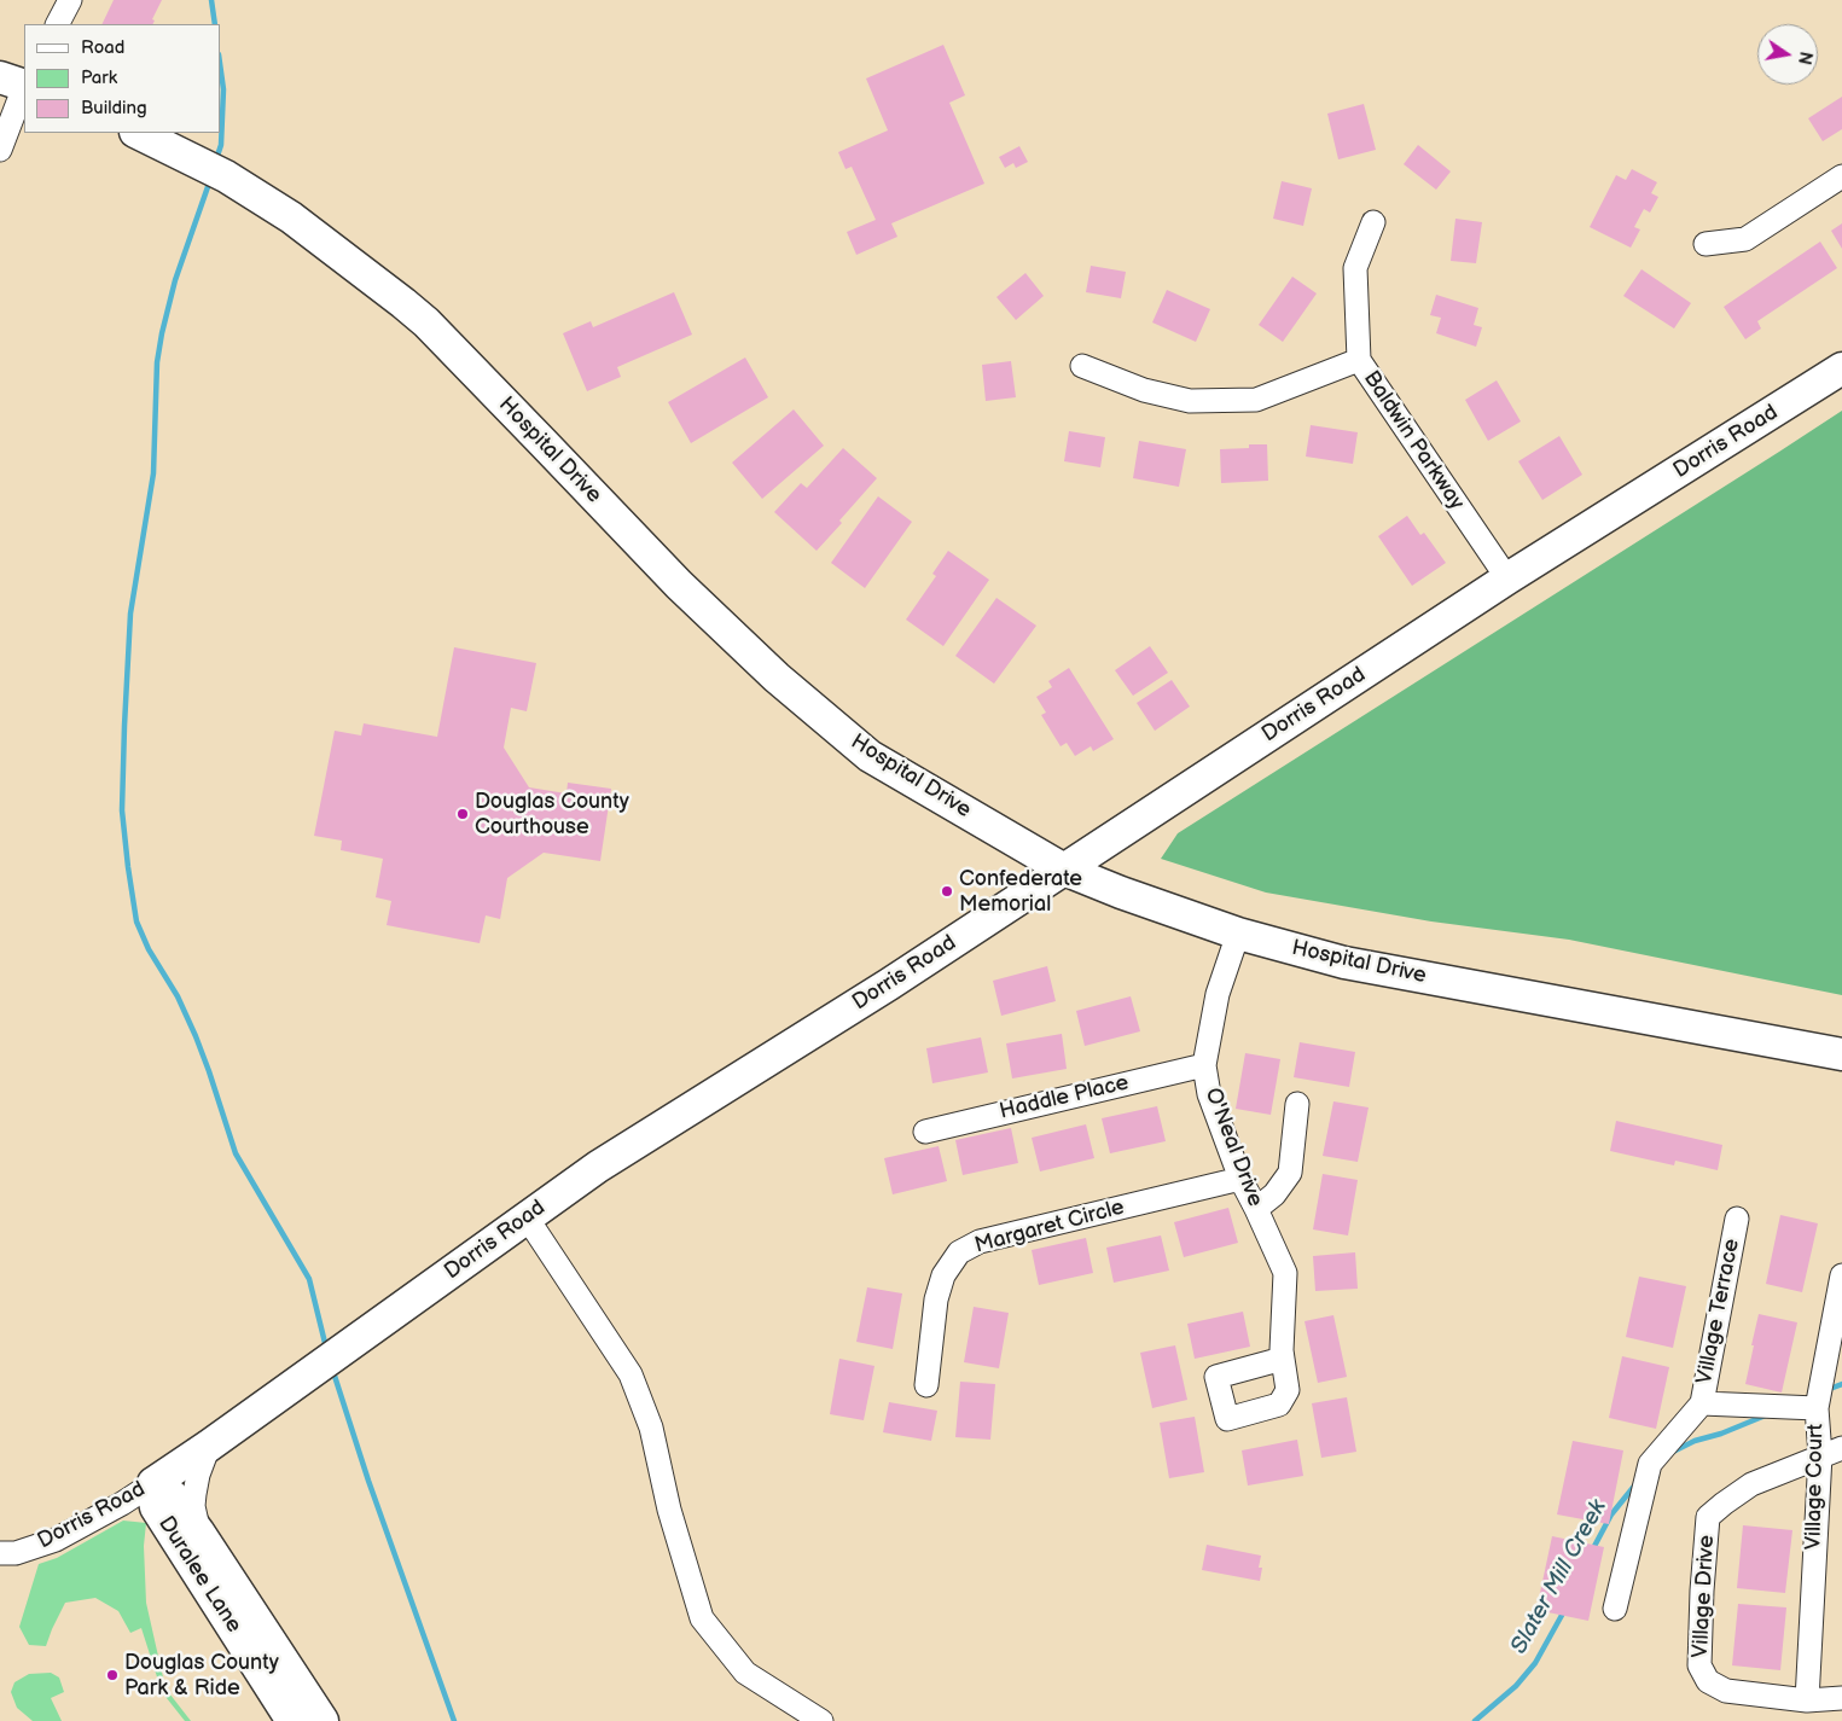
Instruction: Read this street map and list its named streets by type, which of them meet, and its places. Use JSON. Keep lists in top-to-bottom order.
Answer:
{
  "streets": {
    "street": [
      "Baldwin Parkway",
      "Dorris Road",
      "Hospital Drive",
      "Haddle Place",
      "O'Neal Drive",
      "Margaret Circle",
      "Village Terrace",
      "Village Court",
      "Duralee Lane",
      "Village Drive"
    ]
  },
  "crossings": [
    ["Baldwin Parkway", "Dorris Road"],
    ["Dorris Road", "Hospital Drive"],
    ["Dorris Road", "Duralee Lane"],
    ["Hospital Drive", "O'Neal Drive"],
    ["Haddle Place", "O'Neal Drive"],
    ["O'Neal Drive", "Margaret Circle"],
    ["Village Terrace", "Village Court"],
    ["Village Court", "Village Drive"]
  ],
  "water": ["Slater Mill Creek"],
  "places": ["Douglas County Courthouse", "Confederate Memorial", "Douglas County Park & Ride"],
  "legend": ["Road", "Park", "Building"],
  "north": "right"
}
